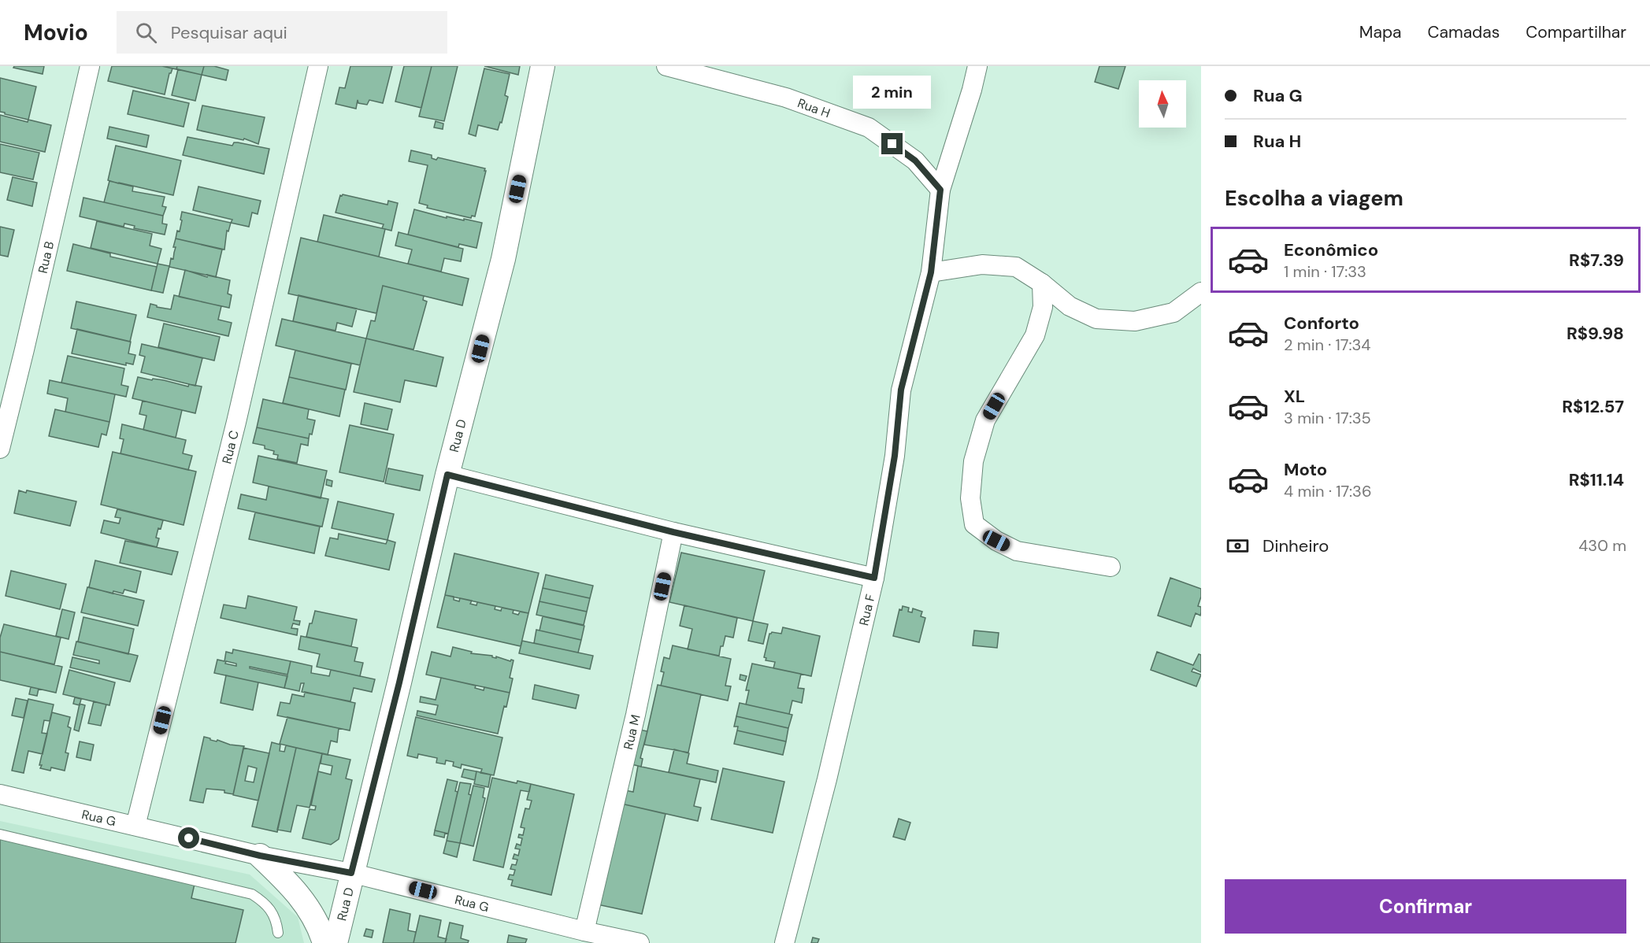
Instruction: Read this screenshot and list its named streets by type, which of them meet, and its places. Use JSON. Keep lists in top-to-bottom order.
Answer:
{
  "streets": {
    "street": [
      "Rua H",
      "Rua B",
      "Rua D",
      "Rua C",
      "Rua F",
      "Rua M",
      "Rua G"
    ]
  },
  "crossings": [
    ["Rua H", "Rua F"],
    ["Rua D", "Rua G"],
    ["Rua C", "Rua G"],
    ["Rua M", "Rua G"]
  ],
  "north": "top",
  "page": {
    "header": "Movio",
    "search": "Pesquisar aqui",
    "nav": ["Mapa", "Camadas", "Compartilhar"],
    "banner": ["Rua G", "Rua H"],
    "bubble": "2 min",
    "heading": "Escolha a viagem",
    "list": [
      {
        "name": "Econômico",
        "note": "1 min · 17:33",
        "value": "R$7.39"
      },
      {
        "name": "Conforto",
        "note": "2 min · 17:34",
        "value": "R$9.98"
      },
      {
        "name": "XL",
        "note": "3 min · 17:35",
        "value": "R$12.57"
      },
      {
        "name": "Moto",
        "note": "4 min · 17:36",
        "value": "R$11.14"
      }
    ],
    "pay": ["Dinheiro", "430 m"],
    "buttons": "Confirmar"
  }
}
